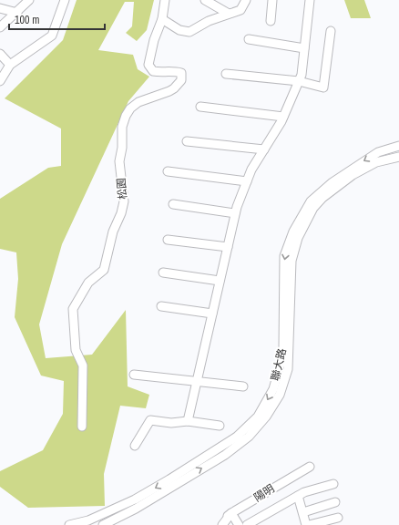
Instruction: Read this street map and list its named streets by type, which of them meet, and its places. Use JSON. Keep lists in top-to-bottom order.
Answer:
{
  "streets": {
    "street": ["松園", "聯大路", "陽明"]
  },
  "scale_bar": "100 m"
}
